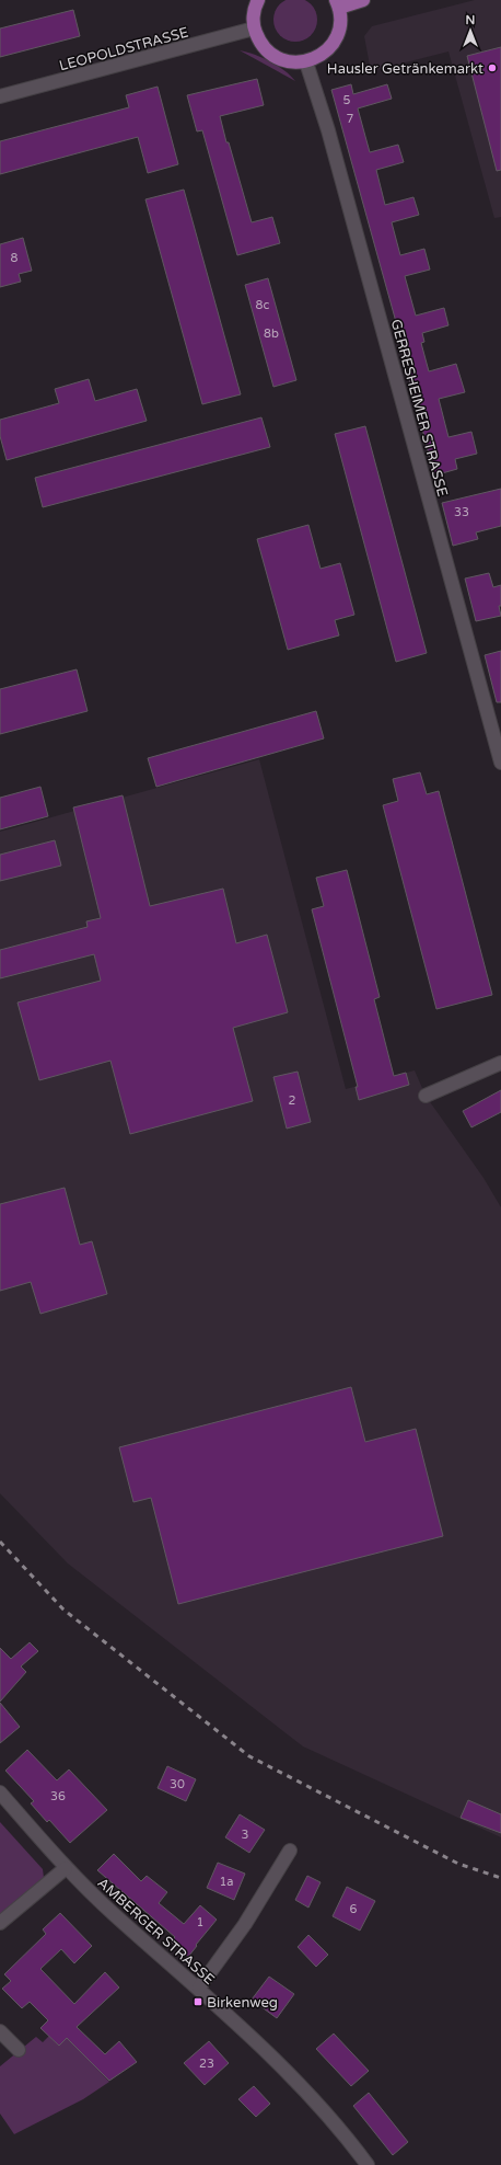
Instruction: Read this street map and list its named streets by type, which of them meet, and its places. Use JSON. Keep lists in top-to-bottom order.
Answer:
{
  "streets": {
    "street": ["LEOPOLDSTRASSE", "GERRESHEIMER STRASSE", "AMBERGER STRASSE"]
  },
  "places": {
    "other": ["Hausler Getränkemarkt"],
    "transit": ["Birkenweg"]
  },
  "house_numbers": [
    "5",
    "7",
    "8",
    "8c",
    "8b",
    "33",
    "2",
    "30",
    "36",
    "3",
    "1a",
    "6",
    "1",
    "23"
  ],
  "north": "top"
}
